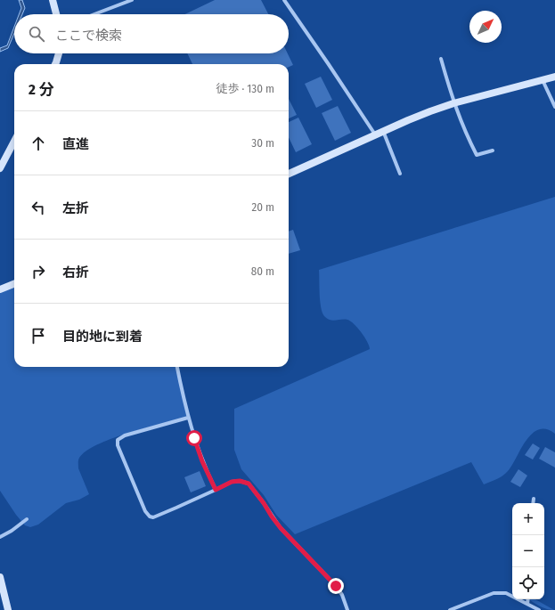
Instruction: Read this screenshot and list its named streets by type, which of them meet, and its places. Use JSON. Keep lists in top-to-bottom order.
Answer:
{
  "north": "top right",
  "page": {
    "search": "ここで検索",
    "heading": ["2 分", "徒歩 · 130 m"],
    "list": [
      ["直進", "30 m"],
      ["左折", "20 m"],
      ["右折", "80 m"],
      "目的地に到着"
    ],
    "map_buttons": ["+", "−"]
  }
}
